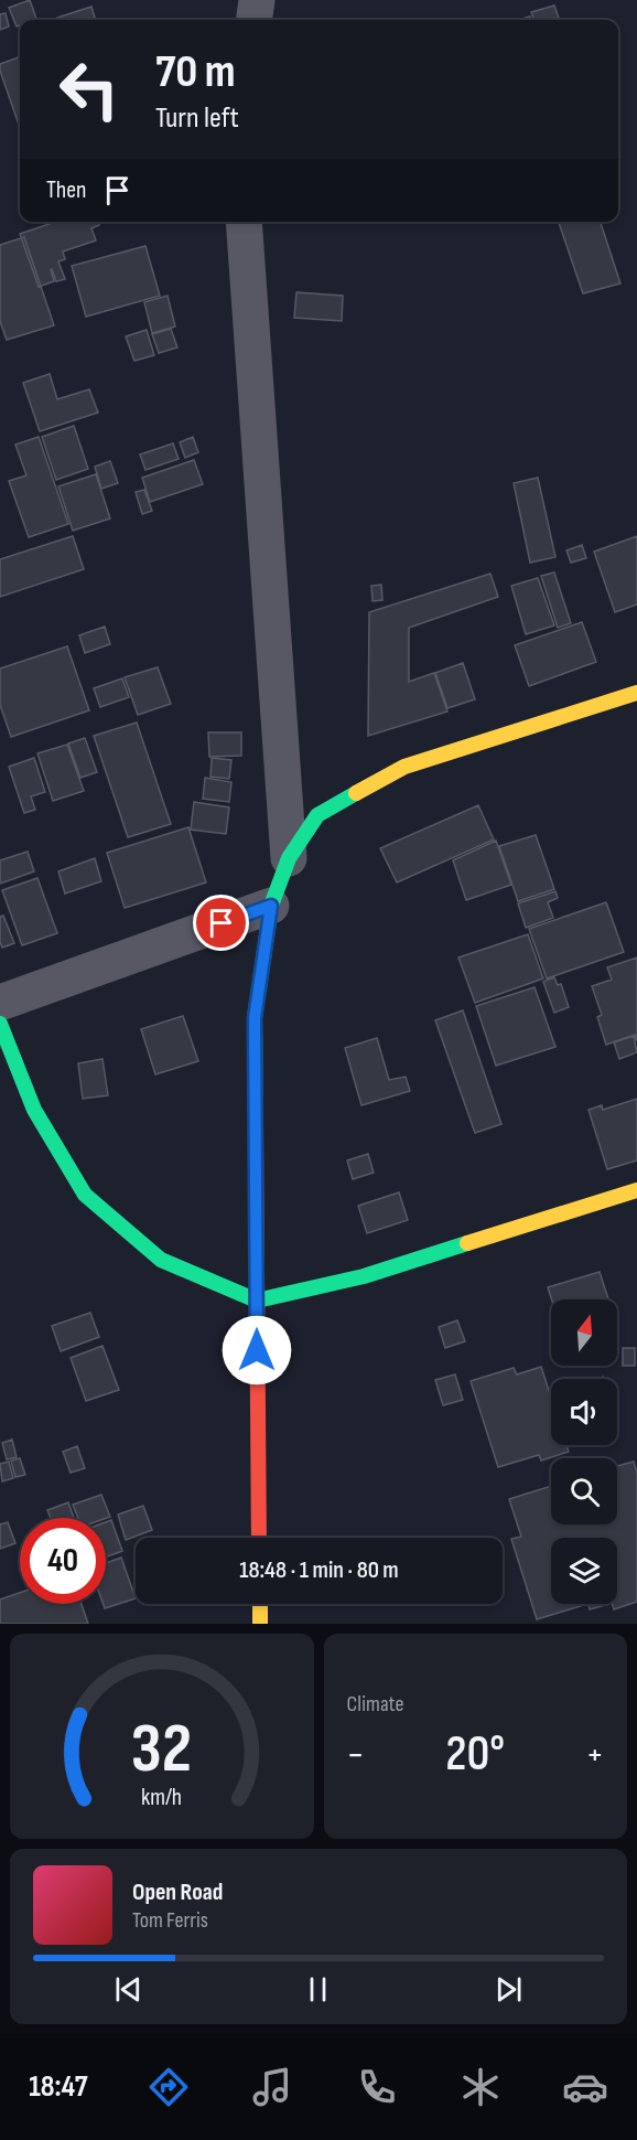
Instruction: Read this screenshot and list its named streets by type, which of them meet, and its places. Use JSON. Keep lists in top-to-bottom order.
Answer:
{
  "north": "top",
  "page": {
    "turn": ["70 m", "Turn left"],
    "then": "Then",
    "limit": "40",
    "trip": "18:48 · 1 min · 80 m",
    "tile": "Climate",
    "heat": ["−", "20°", "+"],
    "song": ["Open Road", "Tom Ferris"],
    "tabs": "18:47",
    "gauge": ["32", "km/h"]
  }
}
